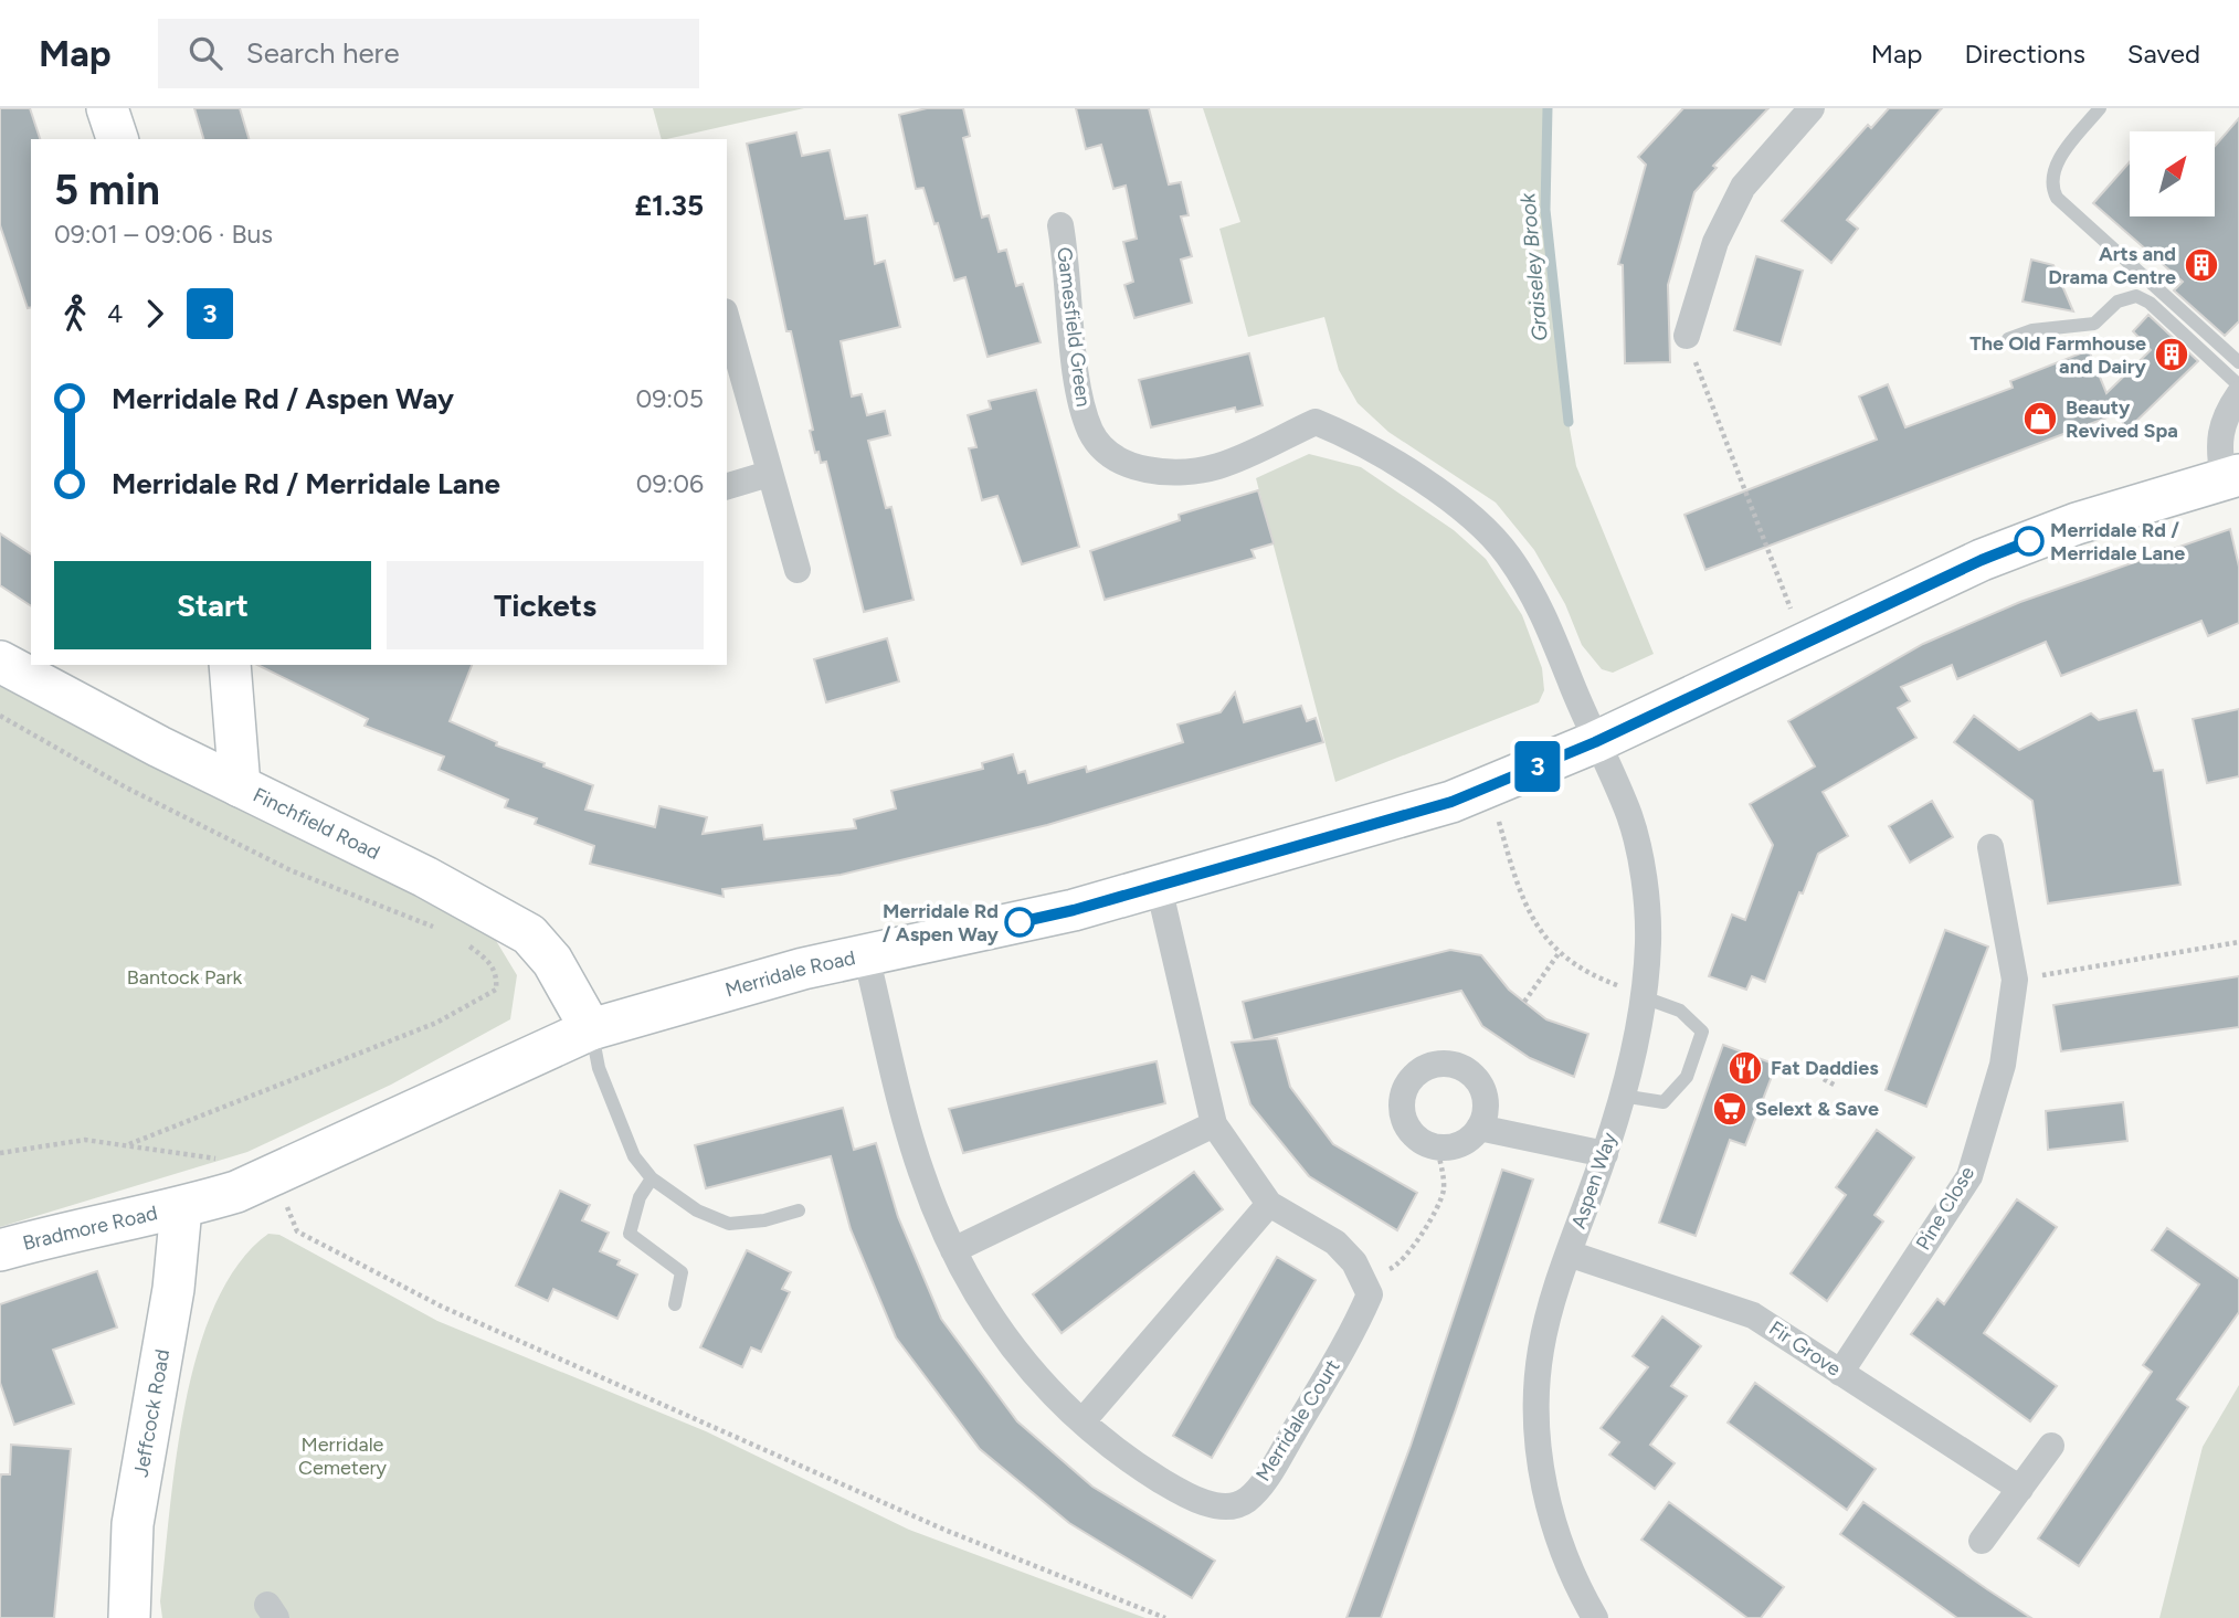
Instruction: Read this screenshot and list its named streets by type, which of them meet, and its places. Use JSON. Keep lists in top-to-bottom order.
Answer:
{
  "streets": {
    "street": [
      "Gamesfield Green",
      "Finchfield Road",
      "Merridale Road",
      "Aspen Way",
      "Pine Close",
      "Bradmore Road",
      "Fir Grove",
      "Jeffcock Road",
      "Merridale Court"
    ]
  },
  "crossings": [
    ["Gamesfield Green", "Merridale Road"],
    ["Gamesfield Green", "Aspen Way"],
    ["Finchfield Road", "Merridale Road"],
    ["Merridale Road", "Aspen Way"],
    ["Merridale Road", "Bradmore Road"],
    ["Merridale Road", "Jeffcock Road"],
    ["Merridale Road", "Merridale Court"],
    ["Aspen Way", "Fir Grove"],
    ["Pine Close", "Fir Grove"],
    ["Bradmore Road", "Jeffcock Road"]
  ],
  "water": ["Graiseley Brook"],
  "parks": ["Bantock Park", "Merridale Cemetery"],
  "places": {
    "building": ["Arts and Drama Centre", "The Old Farmhouse and Dairy"],
    "shop": ["Beauty Revived Spa"],
    "other": ["Merridale Rd / Merridale Lane", "Merridale Rd / Aspen Way"],
    "restaurant": ["Fat Daddies"],
    "supermarket": ["Selext & Save"]
  },
  "lines": ["bus line 3"],
  "north": "top right",
  "page": {
    "header": "Map",
    "search": "Search here",
    "nav": ["Map", "Directions", "Saved"],
    "on_map": "3",
    "heading": ["5 min", "09:01 – 09:06 · Bus", "£1.35"],
    "legs": ["4", "3"],
    "list": [
      {
        "name": "Merridale Rd / Aspen Way",
        "value": "09:05"
      },
      {
        "name": "Merridale Rd / Merridale Lane",
        "value": "09:06"
      }
    ],
    "buttons": ["Start", "Tickets"]
  }
}
